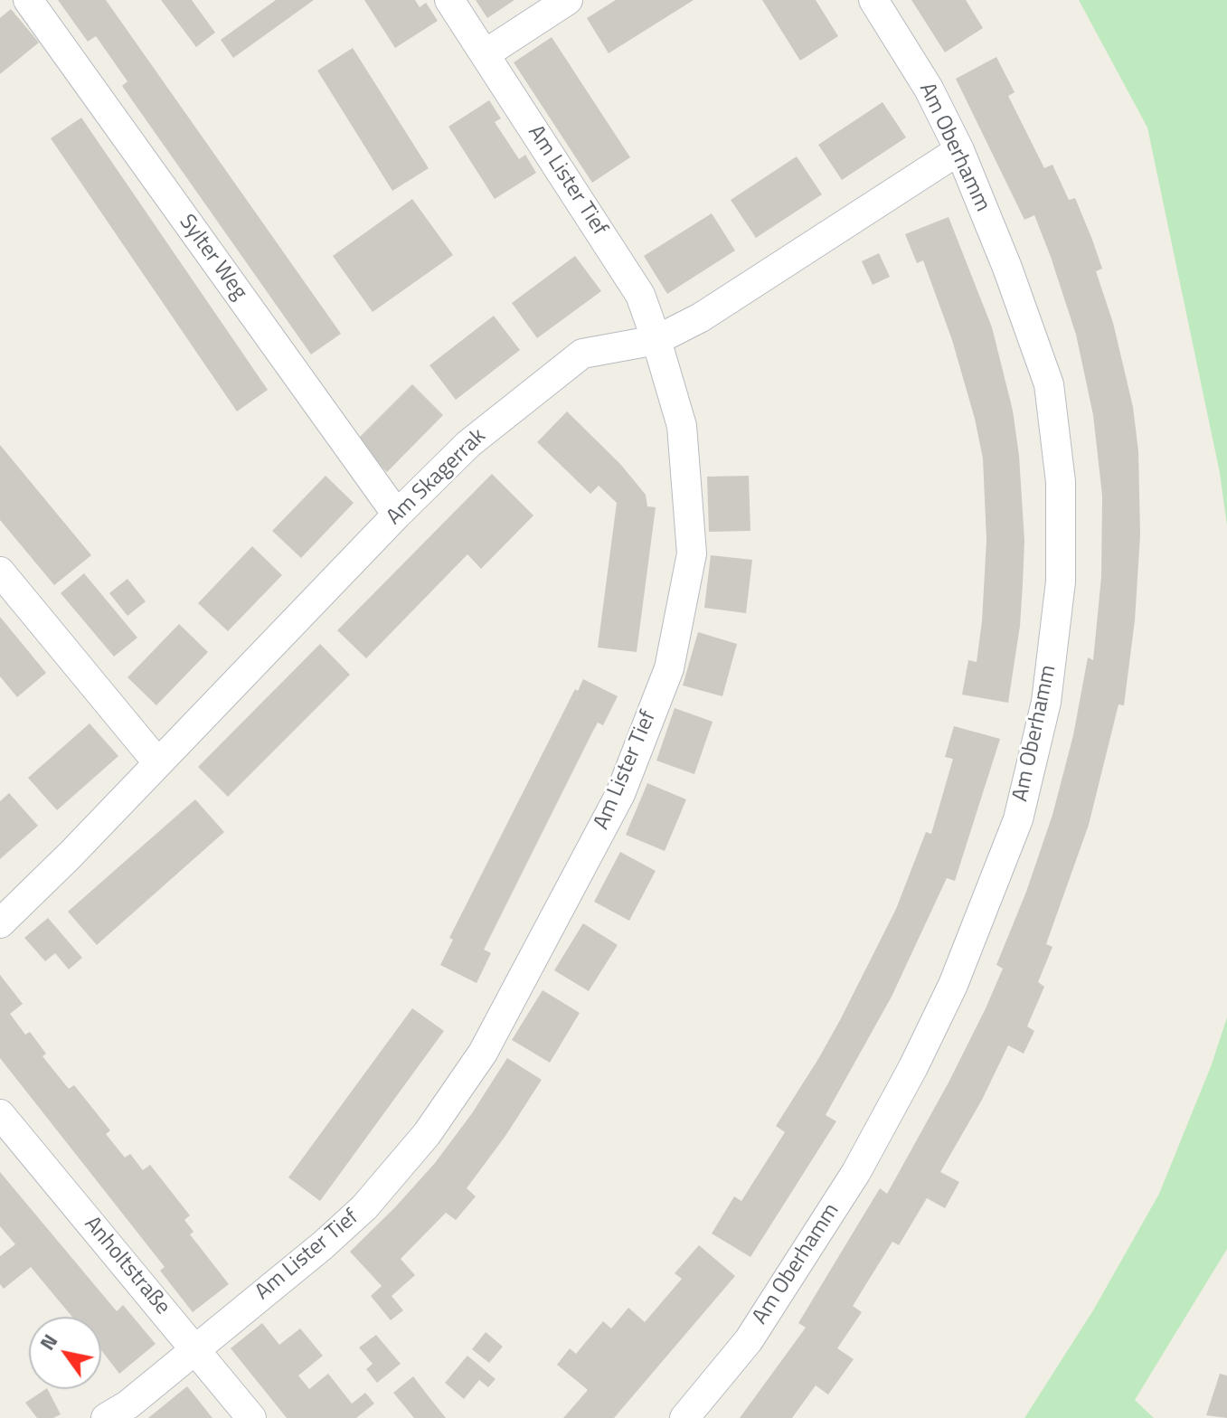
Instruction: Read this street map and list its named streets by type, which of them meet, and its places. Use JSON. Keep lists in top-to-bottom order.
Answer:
{
  "streets": {
    "street": [
      "Am Oberhamm",
      "Am Lister Tief",
      "Sylter Weg",
      "Am Skagerrak",
      "Anholtstraße"
    ]
  },
  "crossings": [
    ["Am Oberhamm", "Am Skagerrak"],
    ["Am Lister Tief", "Am Skagerrak"],
    ["Am Lister Tief", "Anholtstraße"],
    ["Sylter Weg", "Am Skagerrak"]
  ],
  "north": "top left"
}
